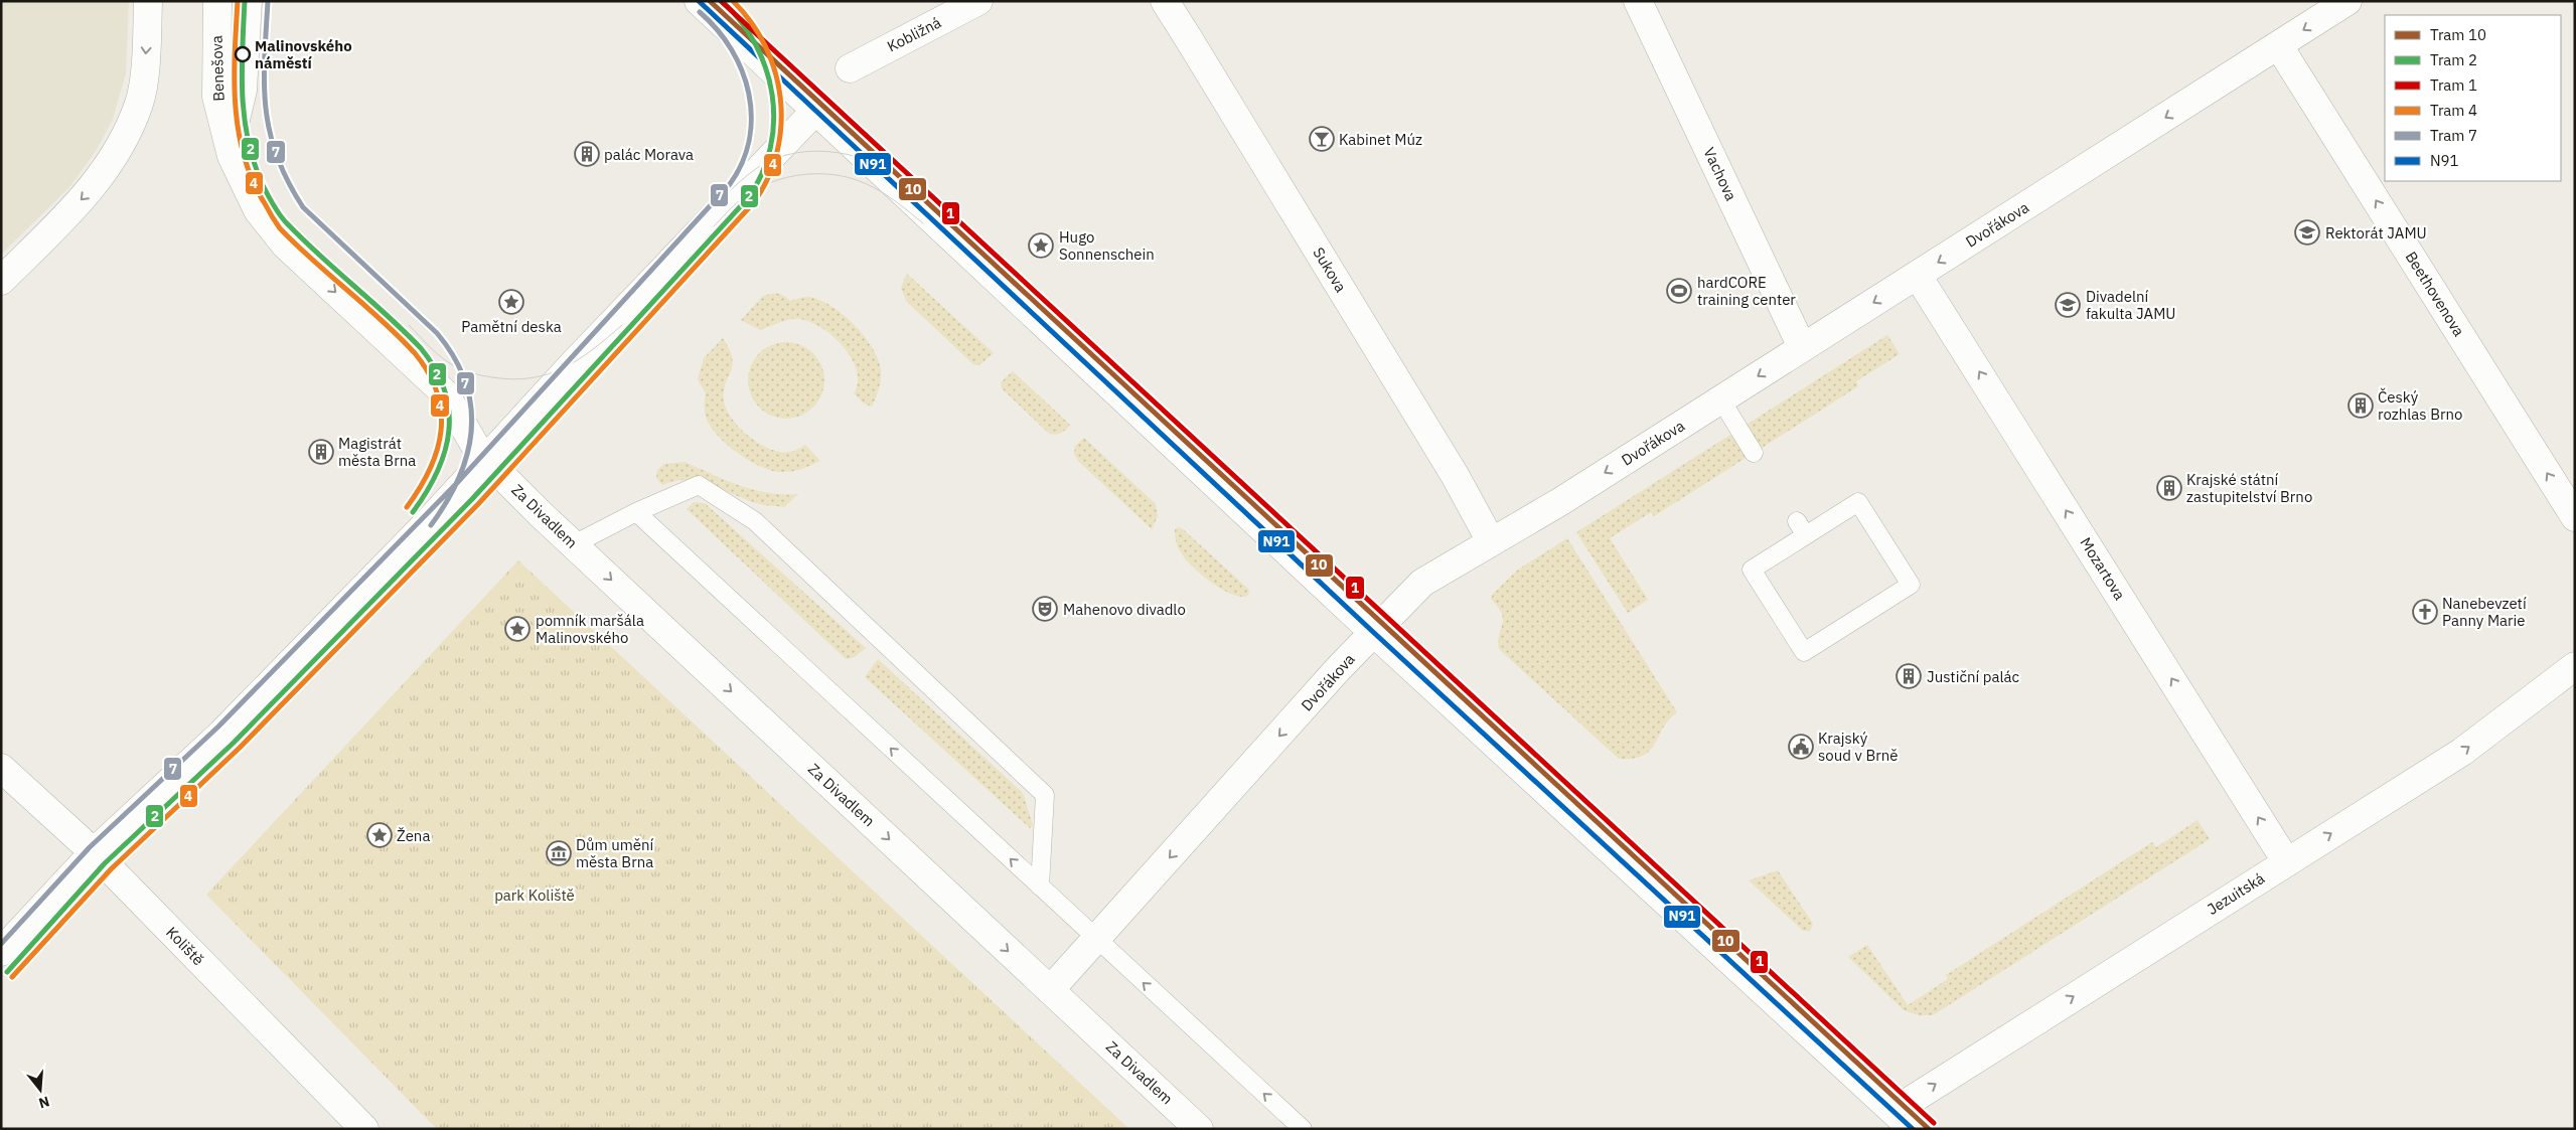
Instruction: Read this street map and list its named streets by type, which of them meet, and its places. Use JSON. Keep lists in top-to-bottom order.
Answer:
{
  "streets": {
    "street": [
      "Kobližná",
      "Benešova",
      "Vachova",
      "Dvořákova",
      "Sukova",
      "Beethovenova",
      "Za Divadlem",
      "Mozartova",
      "Jezuitská",
      "Koliště"
    ]
  },
  "crossings": [
    ["Benešova", "Za Divadlem"],
    ["Vachova", "Dvořákova"],
    ["Dvořákova", "Sukova"],
    ["Dvořákova", "Beethovenova"],
    ["Dvořákova", "Za Divadlem"],
    ["Dvořákova", "Mozartova"],
    ["Mozartova", "Jezuitská"]
  ],
  "one_way": [
    "Benešova",
    "Dvořákova",
    "Beethovenova",
    "Za Divadlem",
    "Mozartova",
    "Jezuitská"
  ],
  "parks": ["park Koliště"],
  "places": {
    "other": ["Malinovského náměstí"],
    "bar": ["Kabinet Múz"],
    "building": [
      "palác Morava",
      "Český rozhlas Brno",
      "Magistrát města Brna",
      "Krajské státní zastupitelství Brno",
      "Justiční palác"
    ],
    "school or university": ["Rektorát JAMU", "Divadelní fakulta JAMU"],
    "place": [
      "Hugo Sonnenschein",
      "Pamětní deska",
      "pomník maršála Malinovského",
      "Žena"
    ],
    "sports": ["hardCORE training center"],
    "theatre": ["Mahenovo divadlo"],
    "church": ["Nanebevzetí Panny Marie"],
    "public building": ["Krajský soud v Brně"],
    "museum": ["Dům umění města Brna"]
  },
  "lines": [
    "tram line 10",
    "tram line 2",
    "tram line 1",
    "tram line 4",
    "transit line N91",
    "tram line 7"
  ],
  "legend": [
    "Tram 10",
    "Tram 2",
    "Tram 1",
    "Tram 4",
    "Tram 7",
    "N91"
  ],
  "north": "bottom"
}
